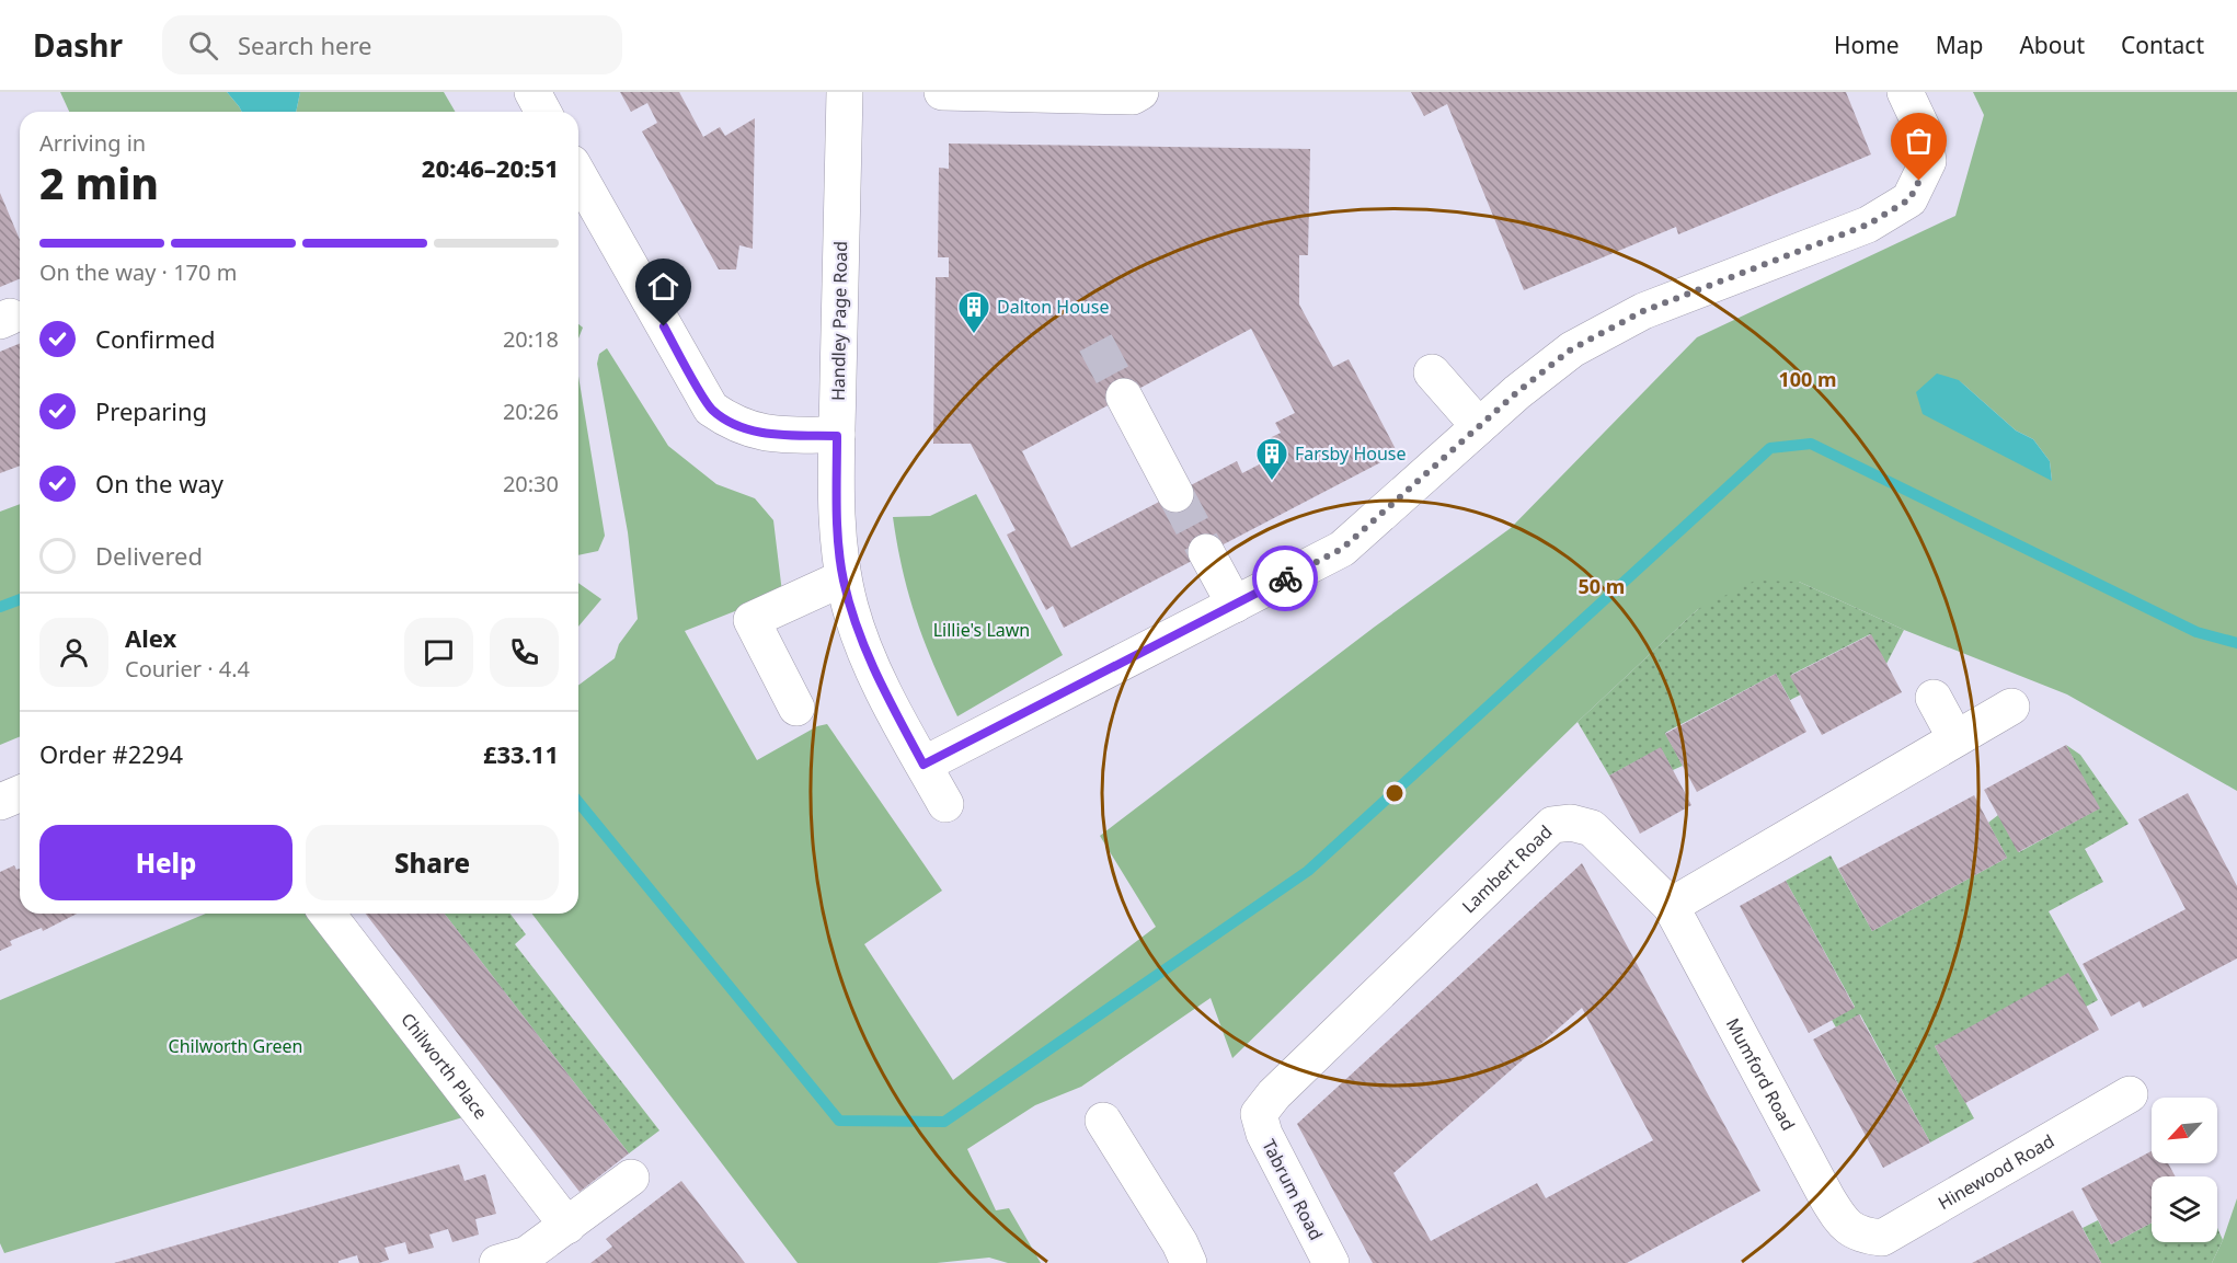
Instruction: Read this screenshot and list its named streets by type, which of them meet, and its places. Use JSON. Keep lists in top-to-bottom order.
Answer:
{
  "streets": {
    "street": [
      "Handley Page Road",
      "Lambert Road",
      "Chilworth Place",
      "Mumford Road",
      "Hinewood Road",
      "Tabrum Road"
    ]
  },
  "crossings": [
    ["Lambert Road", "Mumford Road"],
    ["Lambert Road", "Tabrum Road"],
    ["Mumford Road", "Hinewood Road"]
  ],
  "parks": ["Lillie's Lawn", "Chilworth Green"],
  "places": {
    "building": ["Dalton House", "Farsby House"]
  },
  "north": "bottom left",
  "page": {
    "header": "Dashr",
    "search": "Search here",
    "nav": [
      "Home",
      "Map",
      "About",
      "Contact"
    ],
    "heading": ["2 min", "Arriving in", "20:46–20:51"],
    "panel": [
      "Alex",
      "Courier · 4.4",
      "Order #2294",
      "£33.11"
    ],
    "bar": "On the way · 170 m",
    "list": [
      ["Confirmed", "20:18"],
      ["Preparing", "20:26"],
      ["On the way", "20:30"],
      "Delivered"
    ],
    "buttons": ["Help", "Share"]
  },
  "rings": ["100 m", "50 m"]
}
